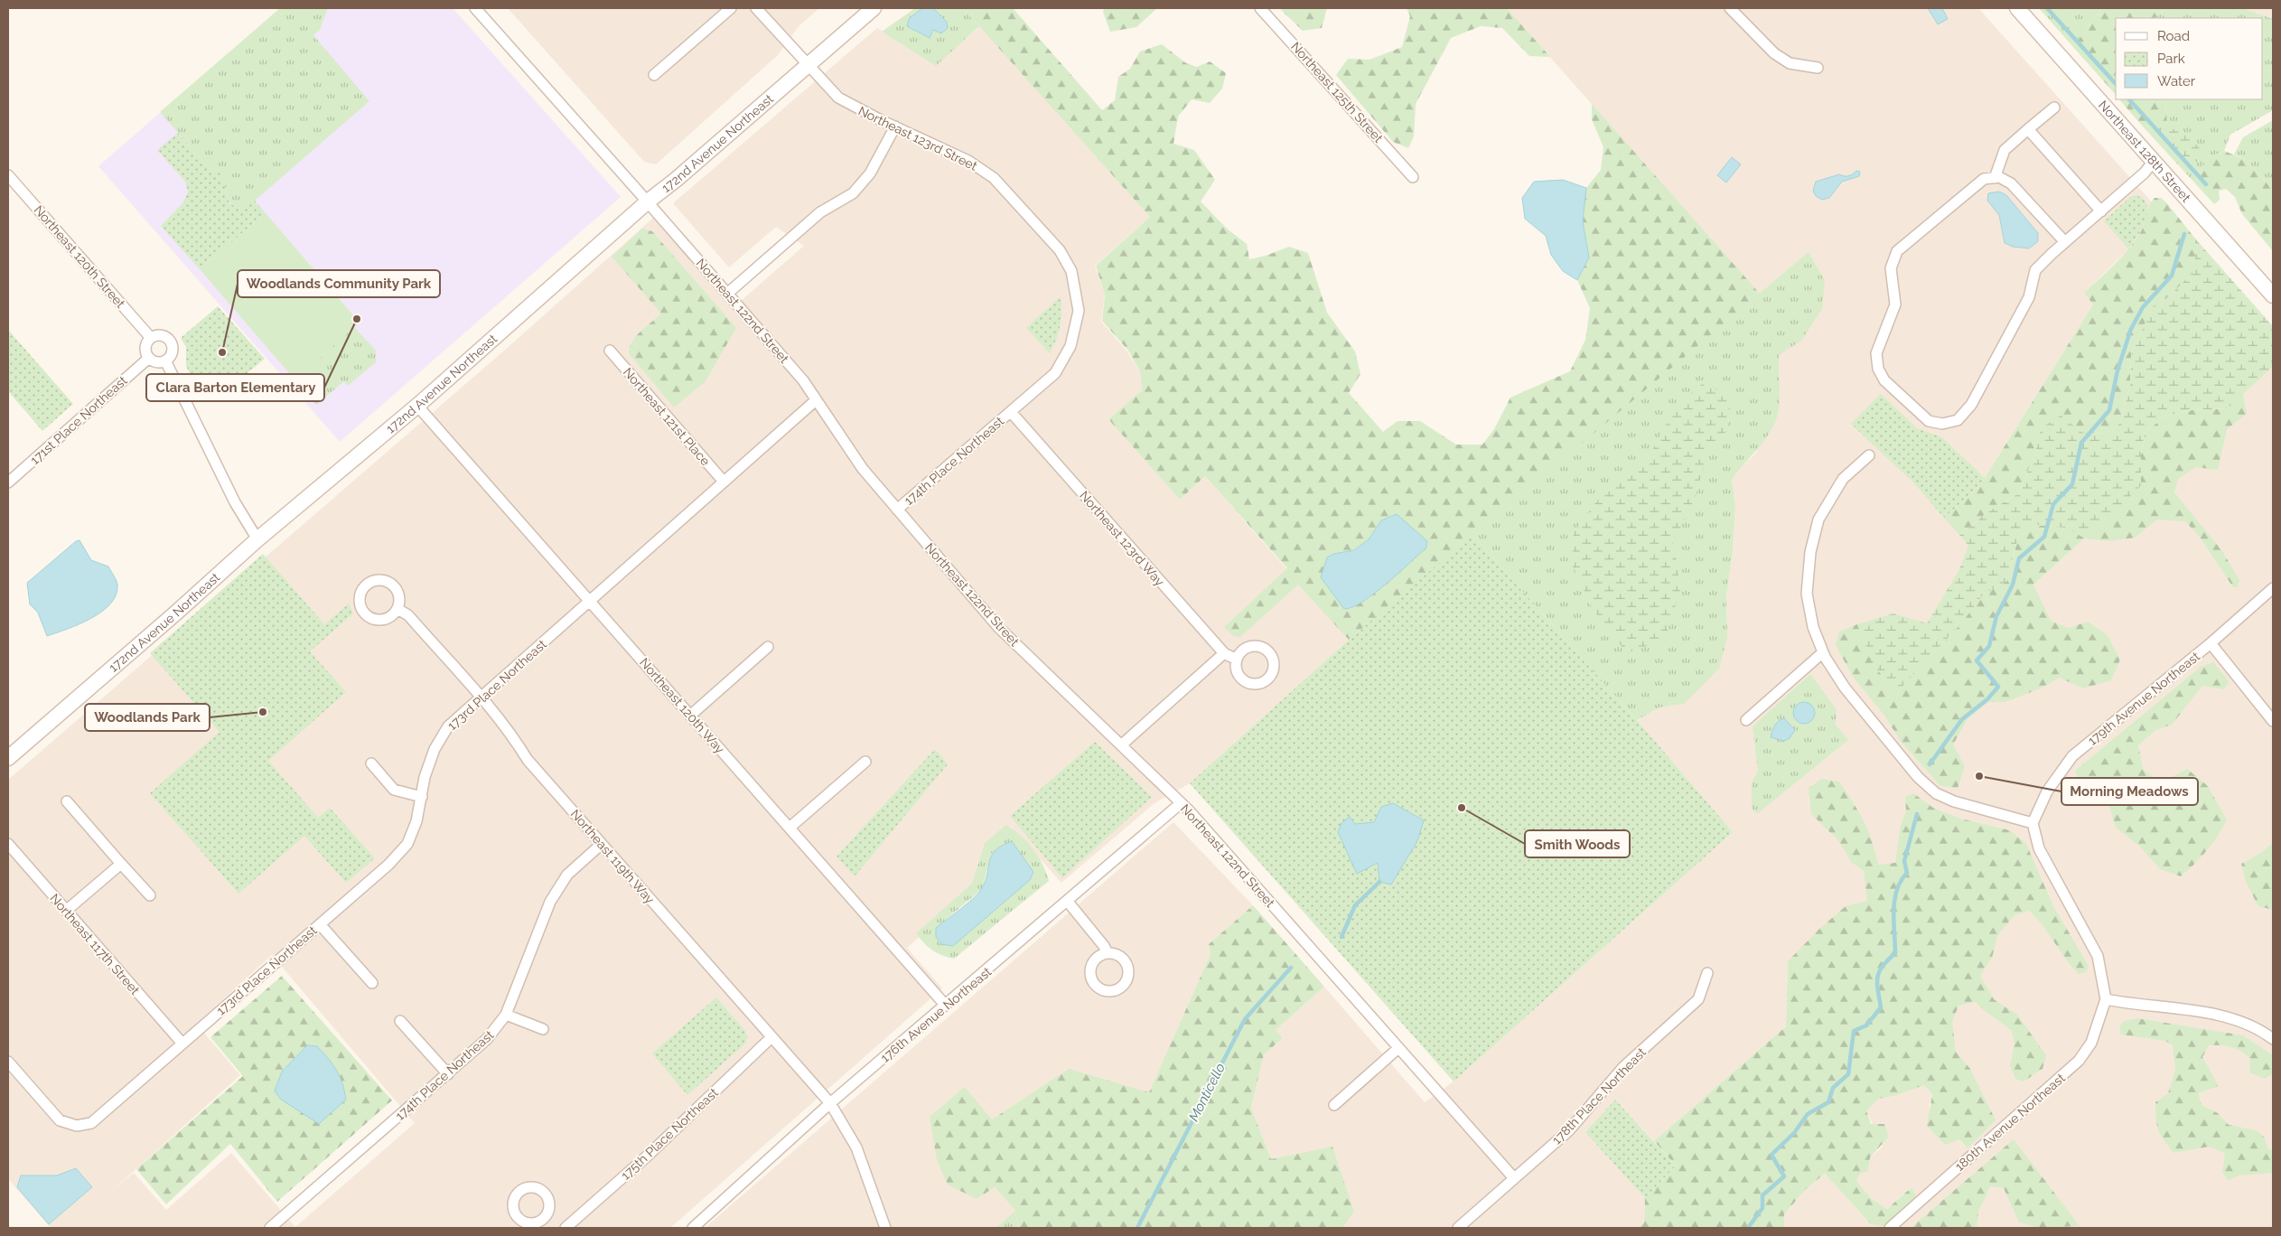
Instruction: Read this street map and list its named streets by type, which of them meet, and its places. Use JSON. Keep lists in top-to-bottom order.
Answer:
{
  "streets": {
    "street": [
      "Northeast 125th Street",
      "Northeast 123rd Street",
      "172nd Avenue Northeast",
      "Northeast 128th Street",
      "Northeast 120th Street",
      "Northeast 122nd Street",
      "Northeast 121st Place",
      "171st Place Northeast",
      "174th Place Northeast",
      "Northeast 123rd Way",
      "173rd Place Northeast",
      "179th Avenue Northeast",
      "Northeast 120th Way",
      "Northeast 119th Way",
      "Northeast 117th Street",
      "176th Avenue Northeast",
      "178th Place Northeast",
      "180th Avenue Northeast",
      "175th Place Northeast"
    ]
  },
  "crossings": [
    ["Northeast 123rd Street", "172nd Avenue Northeast"],
    ["Northeast 123rd Street", "174th Place Northeast"],
    ["Northeast 123rd Street", "Northeast 123rd Way"],
    ["172nd Avenue Northeast", "Northeast 122nd Street"],
    ["172nd Avenue Northeast", "Northeast 120th Way"],
    ["Northeast 120th Street", "171st Place Northeast"],
    ["Northeast 122nd Street", "174th Place Northeast"],
    ["Northeast 122nd Street", "173rd Place Northeast"],
    ["Northeast 122nd Street", "176th Avenue Northeast"],
    ["Northeast 122nd Street", "178th Place Northeast"],
    ["Northeast 121st Place", "173rd Place Northeast"],
    ["174th Place Northeast", "Northeast 123rd Way"],
    ["174th Place Northeast", "Northeast 119th Way"],
    ["173rd Place Northeast", "Northeast 120th Way"],
    ["173rd Place Northeast", "Northeast 119th Way"],
    ["173rd Place Northeast", "Northeast 117th Street"],
    ["Northeast 120th Way", "176th Avenue Northeast"],
    ["Northeast 119th Way", "176th Avenue Northeast"],
    ["Northeast 119th Way", "175th Place Northeast"]
  ],
  "water": ["Monticello"],
  "places": [
    "Clara Barton Elementary",
    "Woodlands Community Park",
    "Woodlands Park",
    "Morning Meadows",
    "Smith Woods"
  ],
  "legend": ["Road", "Park", "Water"]
}
